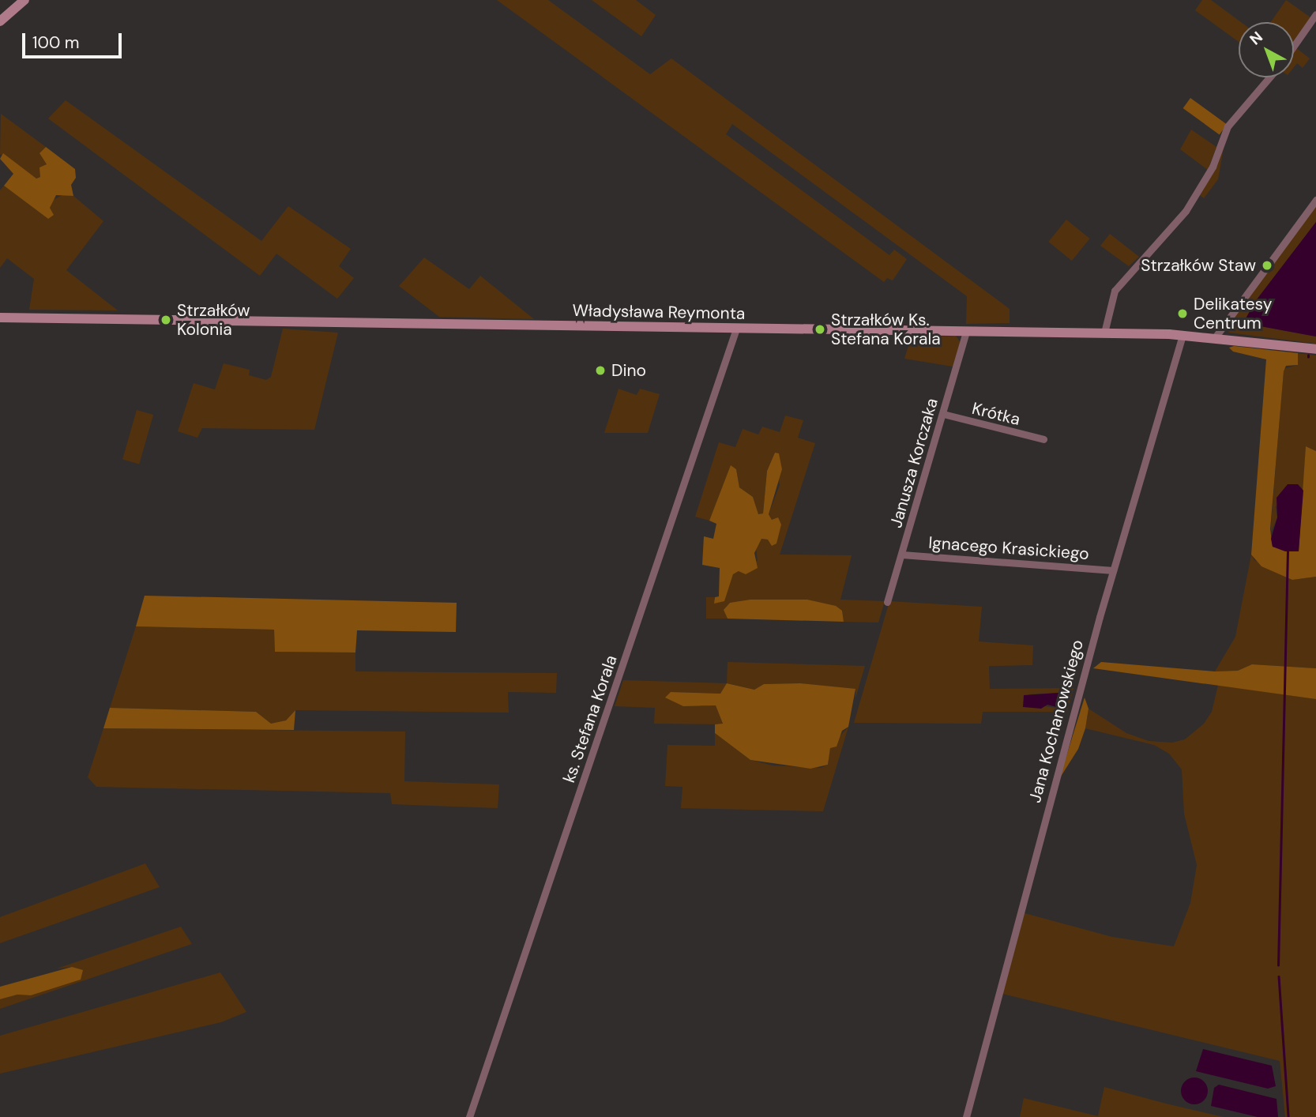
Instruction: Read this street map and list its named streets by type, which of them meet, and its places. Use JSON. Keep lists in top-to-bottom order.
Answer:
{
  "streets": {
    "street": [
      "Władysława Reymonta",
      "Krótka",
      "Janusza Korczaka",
      "Ignacego Krasickiego",
      "ks. Stefana Korala",
      "Jana Kochanowskiego"
    ]
  },
  "crossings": [
    ["Władysława Reymonta", "Janusza Korczaka"],
    ["Władysława Reymonta", "ks. Stefana Korala"],
    ["Władysława Reymonta", "Jana Kochanowskiego"],
    ["Krótka", "Janusza Korczaka"],
    ["Janusza Korczaka", "Ignacego Krasickiego"],
    ["Ignacego Krasickiego", "Jana Kochanowskiego"]
  ],
  "places": [
    "Strzałków Staw",
    "Delikatesy Centrum",
    "Strzałków Kolonia",
    "Strzałków Ks. Stefana Korala",
    "Dino"
  ],
  "scale_bar": "100 m",
  "north": "top left"
}
